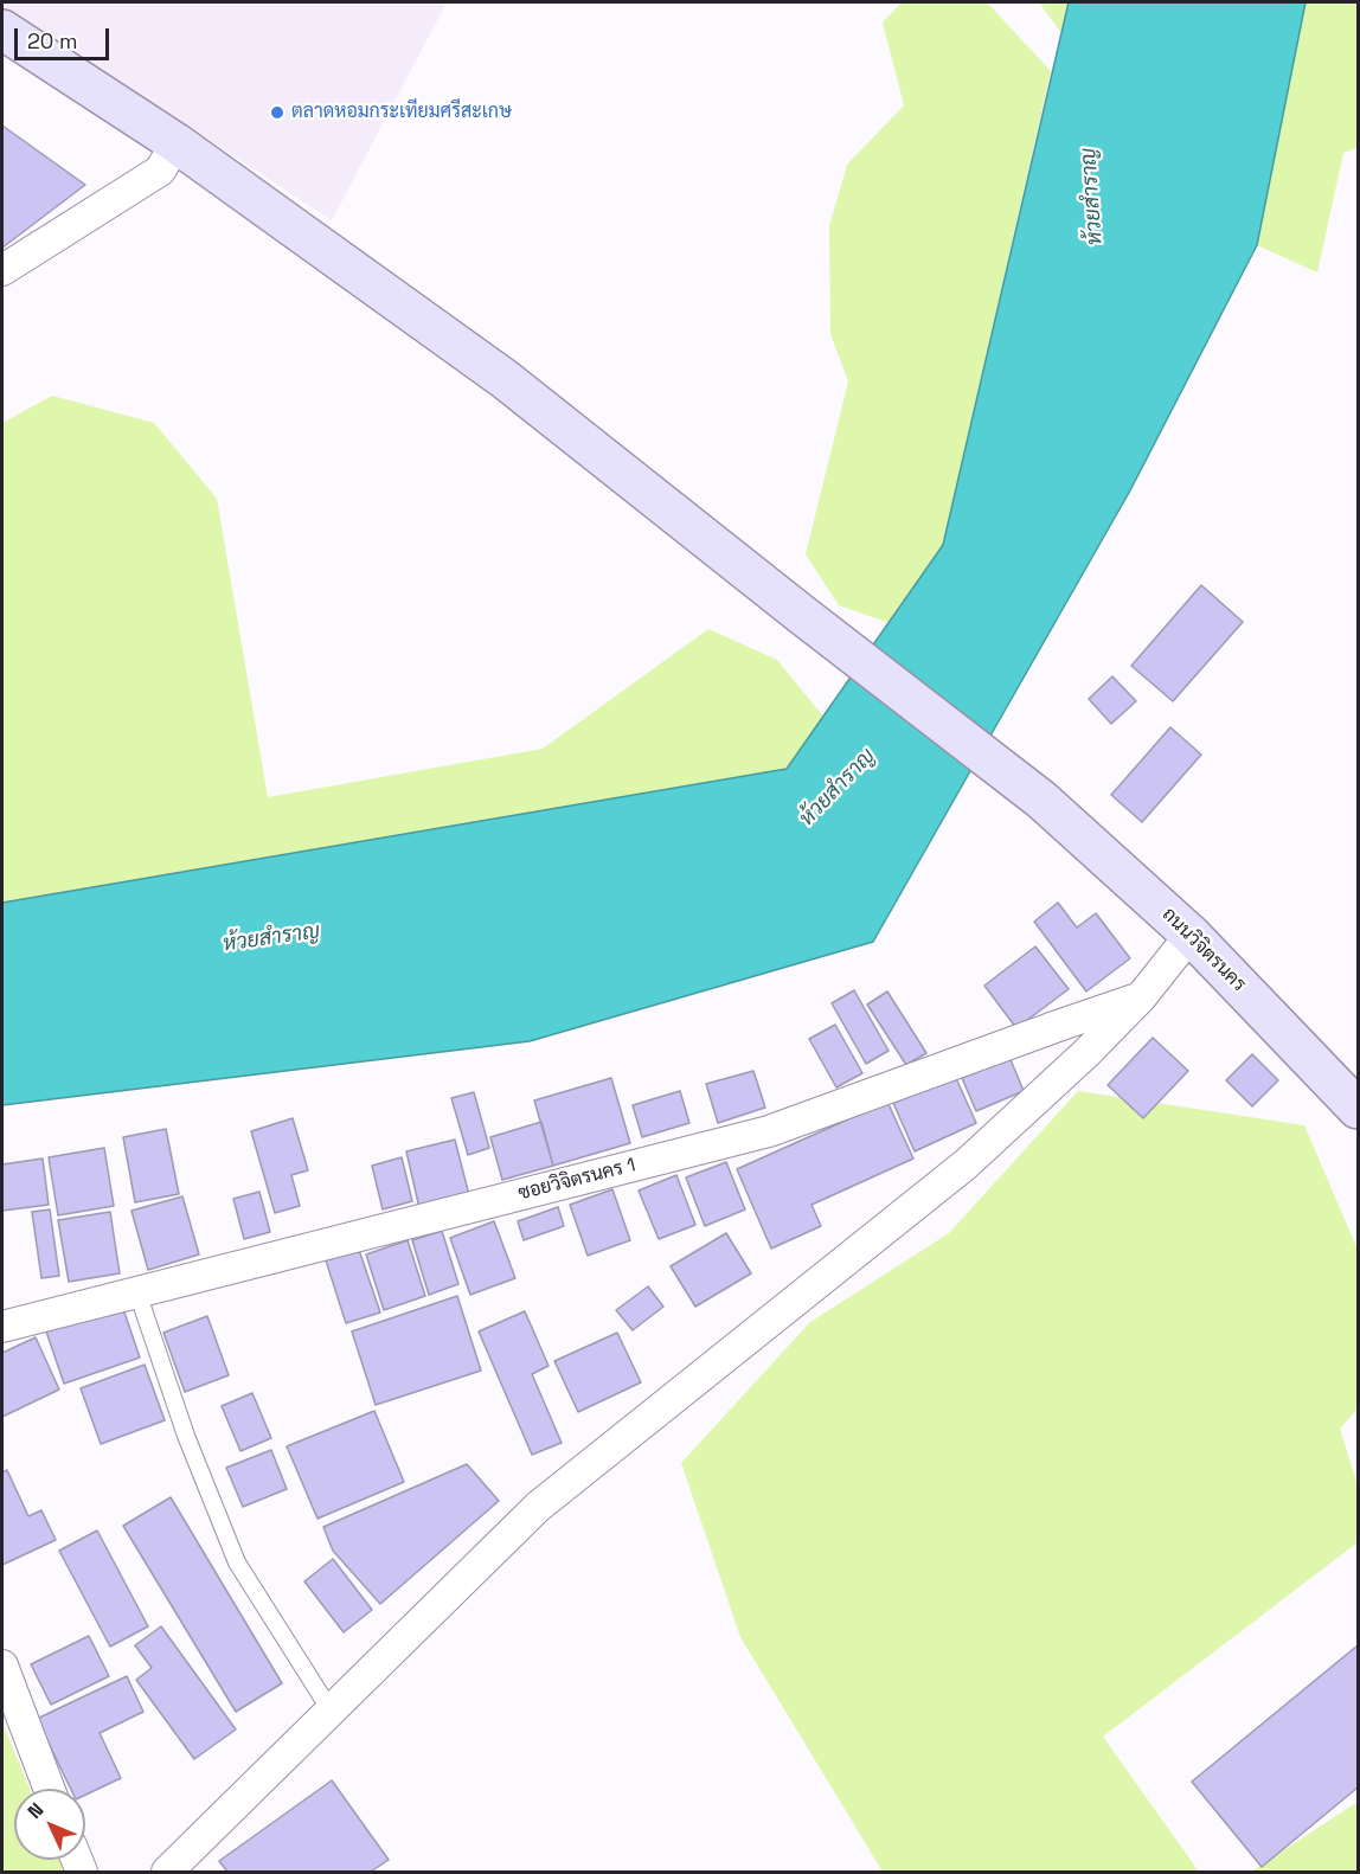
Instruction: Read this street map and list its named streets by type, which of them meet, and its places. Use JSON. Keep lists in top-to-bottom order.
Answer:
{
  "streets": {
    "street": ["ถนนวิจิตรนคร", "ซอยวิจิตรนคร 1"]
  },
  "water": ["ห้วยสำราญ"],
  "places": ["ตลาดหอมกระเทียมศรีสะเกษ"],
  "scale_bar": "20 m",
  "north": "top left"
}
